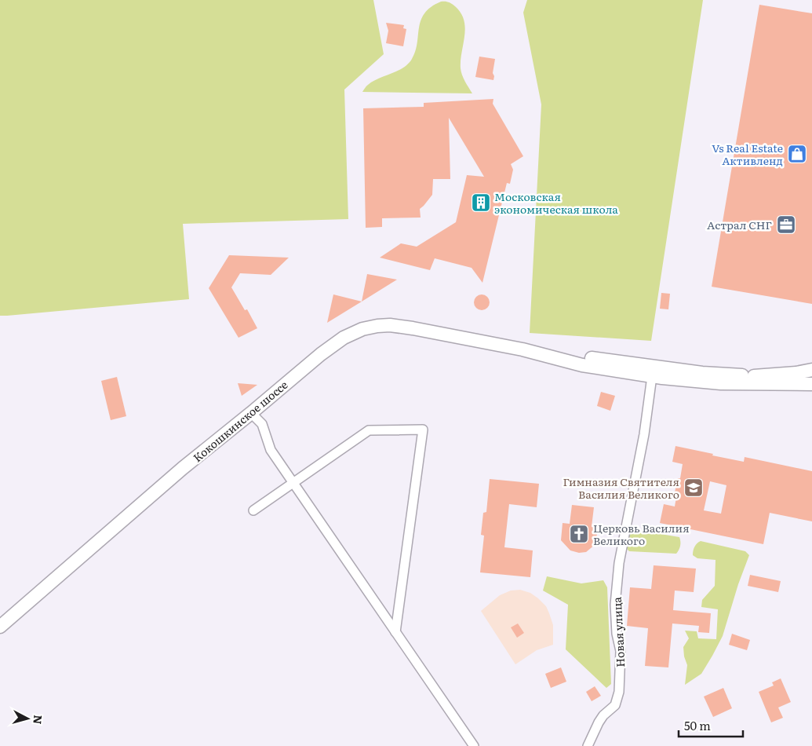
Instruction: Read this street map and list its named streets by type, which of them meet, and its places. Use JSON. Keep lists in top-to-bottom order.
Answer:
{
  "streets": {
    "main road": ["Кокошкинское шоссе"],
    "street": ["Новая улица"]
  },
  "crossings": [
    ["Кокошкинское шоссе", "Новая улица"]
  ],
  "places": {
    "shop": ["Vs Real Estate Активленд"],
    "building": ["Московская экономическая школа"],
    "office": ["Астрал СНГ"],
    "school or university": ["Гимназия Святителя Василия Великого"],
    "church": ["Церковь Василия Великого"]
  },
  "scale_bar": "50 m",
  "north": "right"
}
